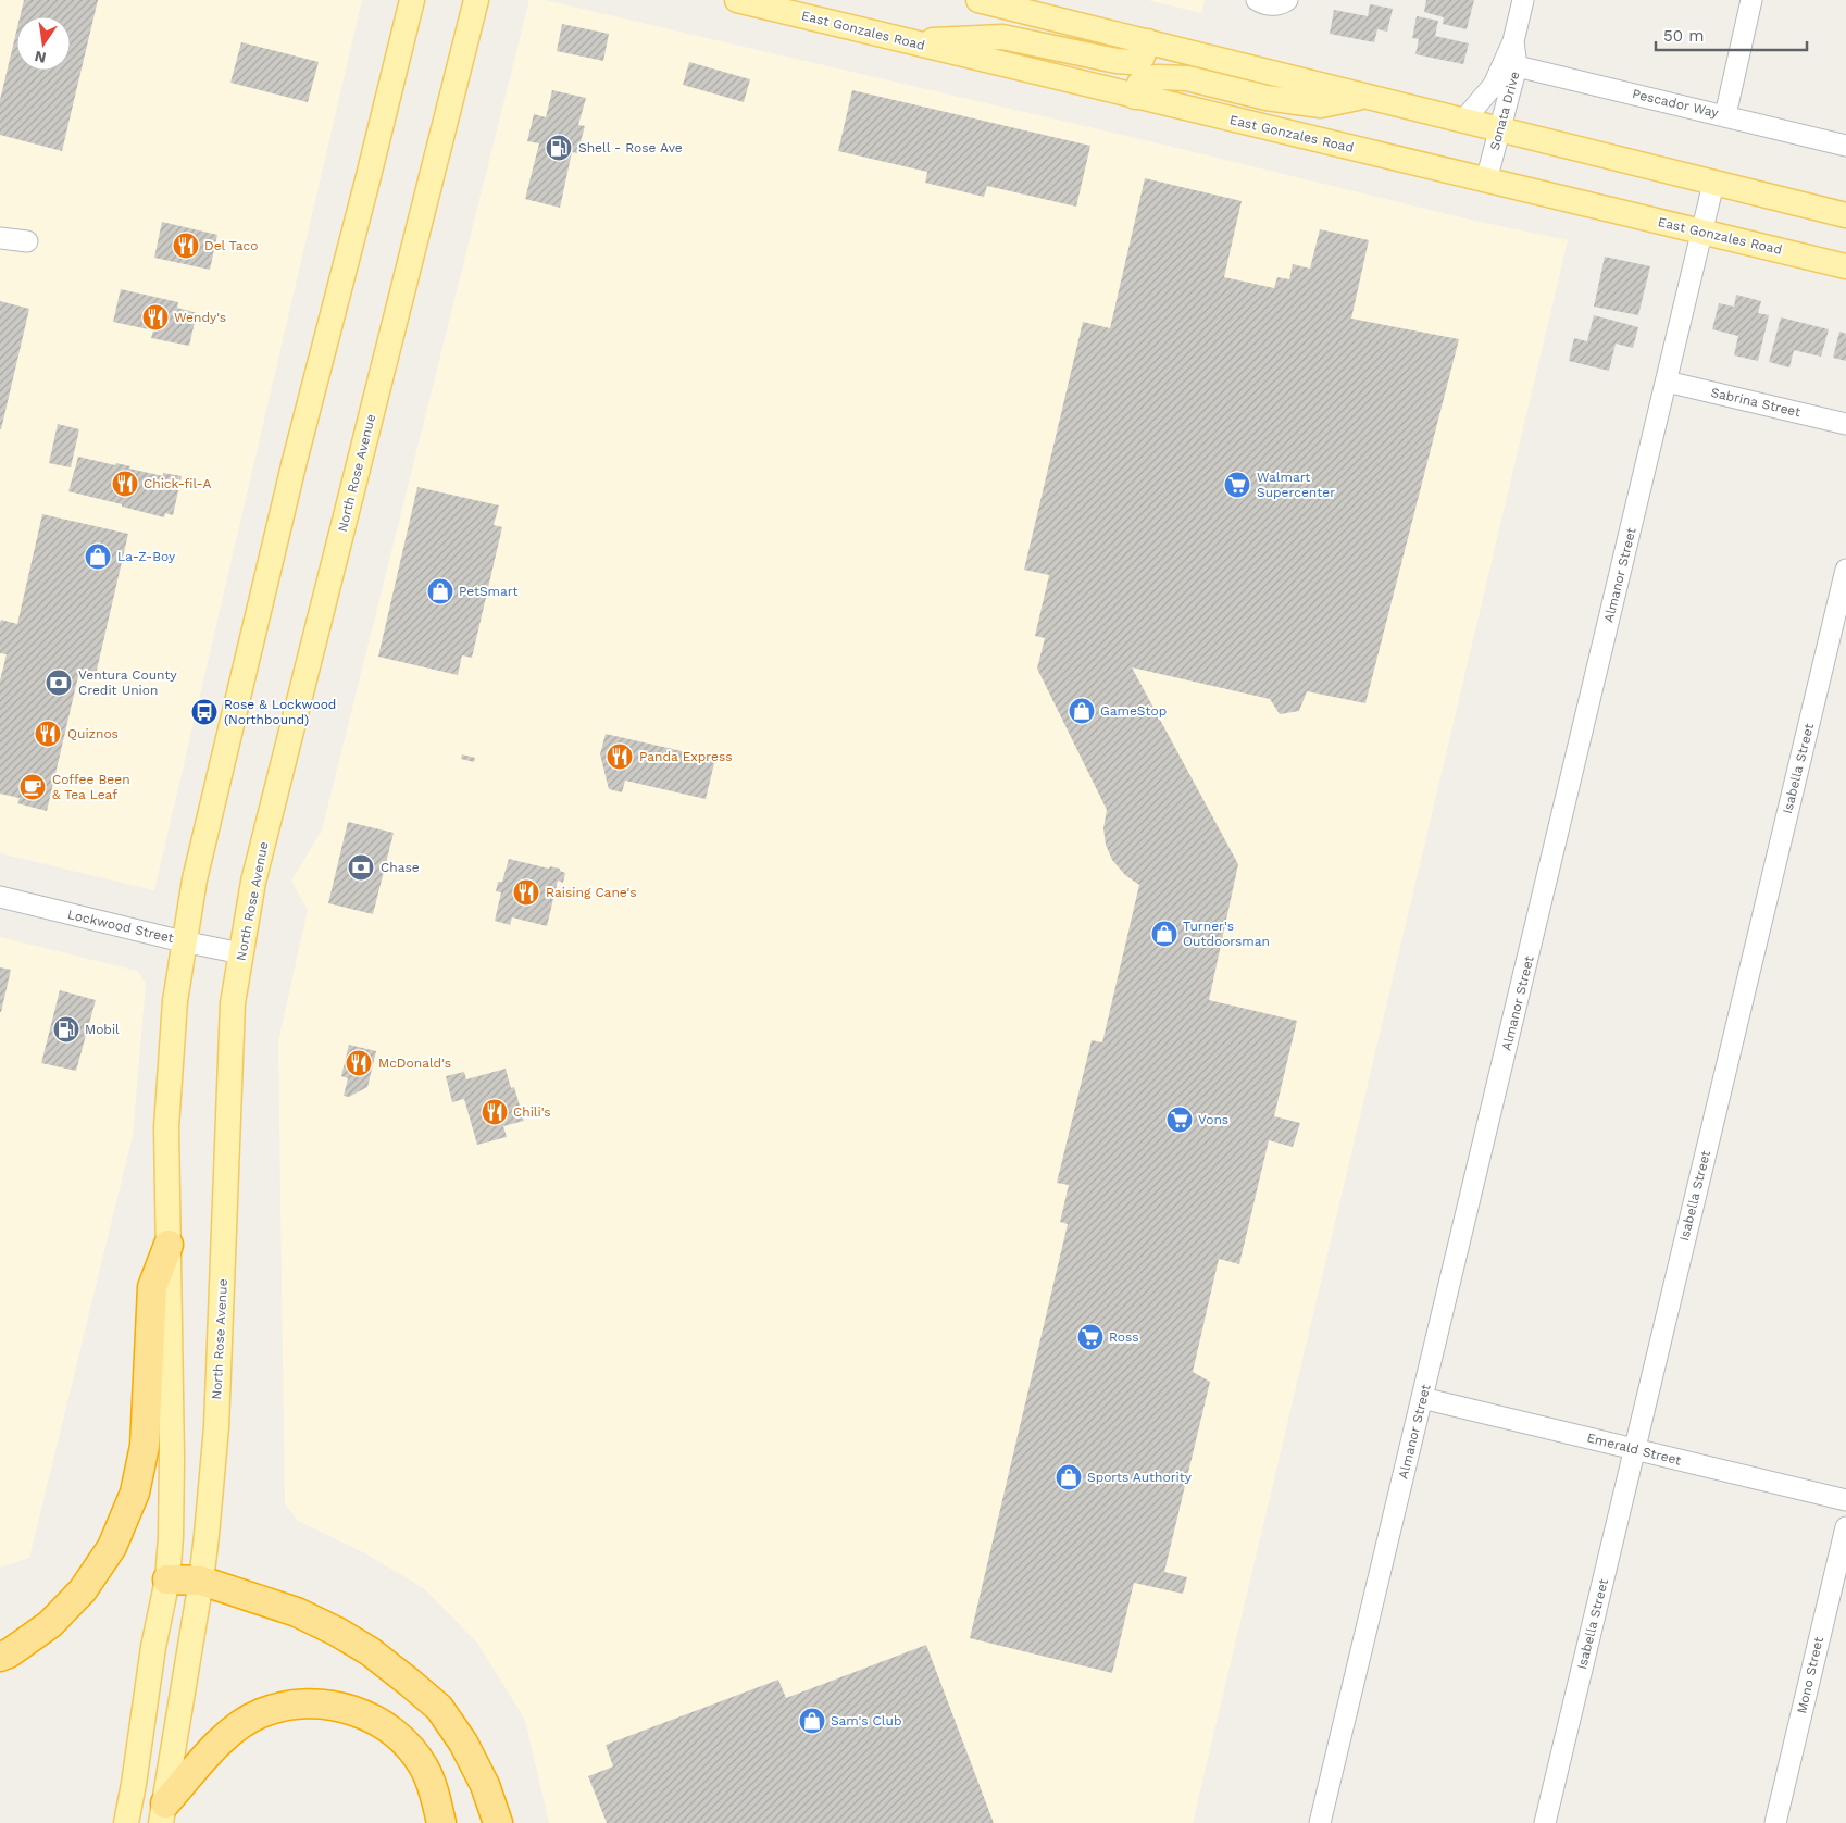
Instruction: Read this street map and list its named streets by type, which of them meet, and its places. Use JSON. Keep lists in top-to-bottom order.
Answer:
{
  "streets": {
    "main road": ["East Gonzales Road", "North Rose Avenue"],
    "street": [
      "Pescador Way",
      "Sonata Drive",
      "Sabrina Street",
      "Almanor Street",
      "Isabella Street",
      "Lockwood Street",
      "Emerald Street",
      "Mono Street"
    ]
  },
  "crossings": [
    ["East Gonzales Road", "Sonata Drive"],
    ["East Gonzales Road", "Almanor Street"],
    ["Pescador Way", "Sonata Drive"],
    ["Sabrina Street", "Almanor Street"],
    ["North Rose Avenue", "Lockwood Street"],
    ["Almanor Street", "Emerald Street"],
    ["Isabella Street", "Emerald Street"]
  ],
  "places": {
    "fuel station": ["Shell - Rose Ave", "Mobil"],
    "restaurant": [
      "Del Taco",
      "Wendy's",
      "Chick-fil-A",
      "Quiznos",
      "Panda Express",
      "Raising Cane's",
      "McDonald's",
      "Chili's"
    ],
    "supermarket": ["Walmart Supercenter", "Vons", "Ross"],
    "shop": [
      "La-Z-Boy",
      "PetSmart",
      "GameStop",
      "Turner's Outdoorsman",
      "Sports Authority",
      "Sam's Club"
    ],
    "bank": ["Ventura County Credit Union", "Chase"],
    "bus stop": ["Rose & Lockwood (Northbound)"],
    "cafe": ["Coffee Been & Tea Leaf"]
  },
  "scale_bar": "50 m",
  "north": "bottom"
}
